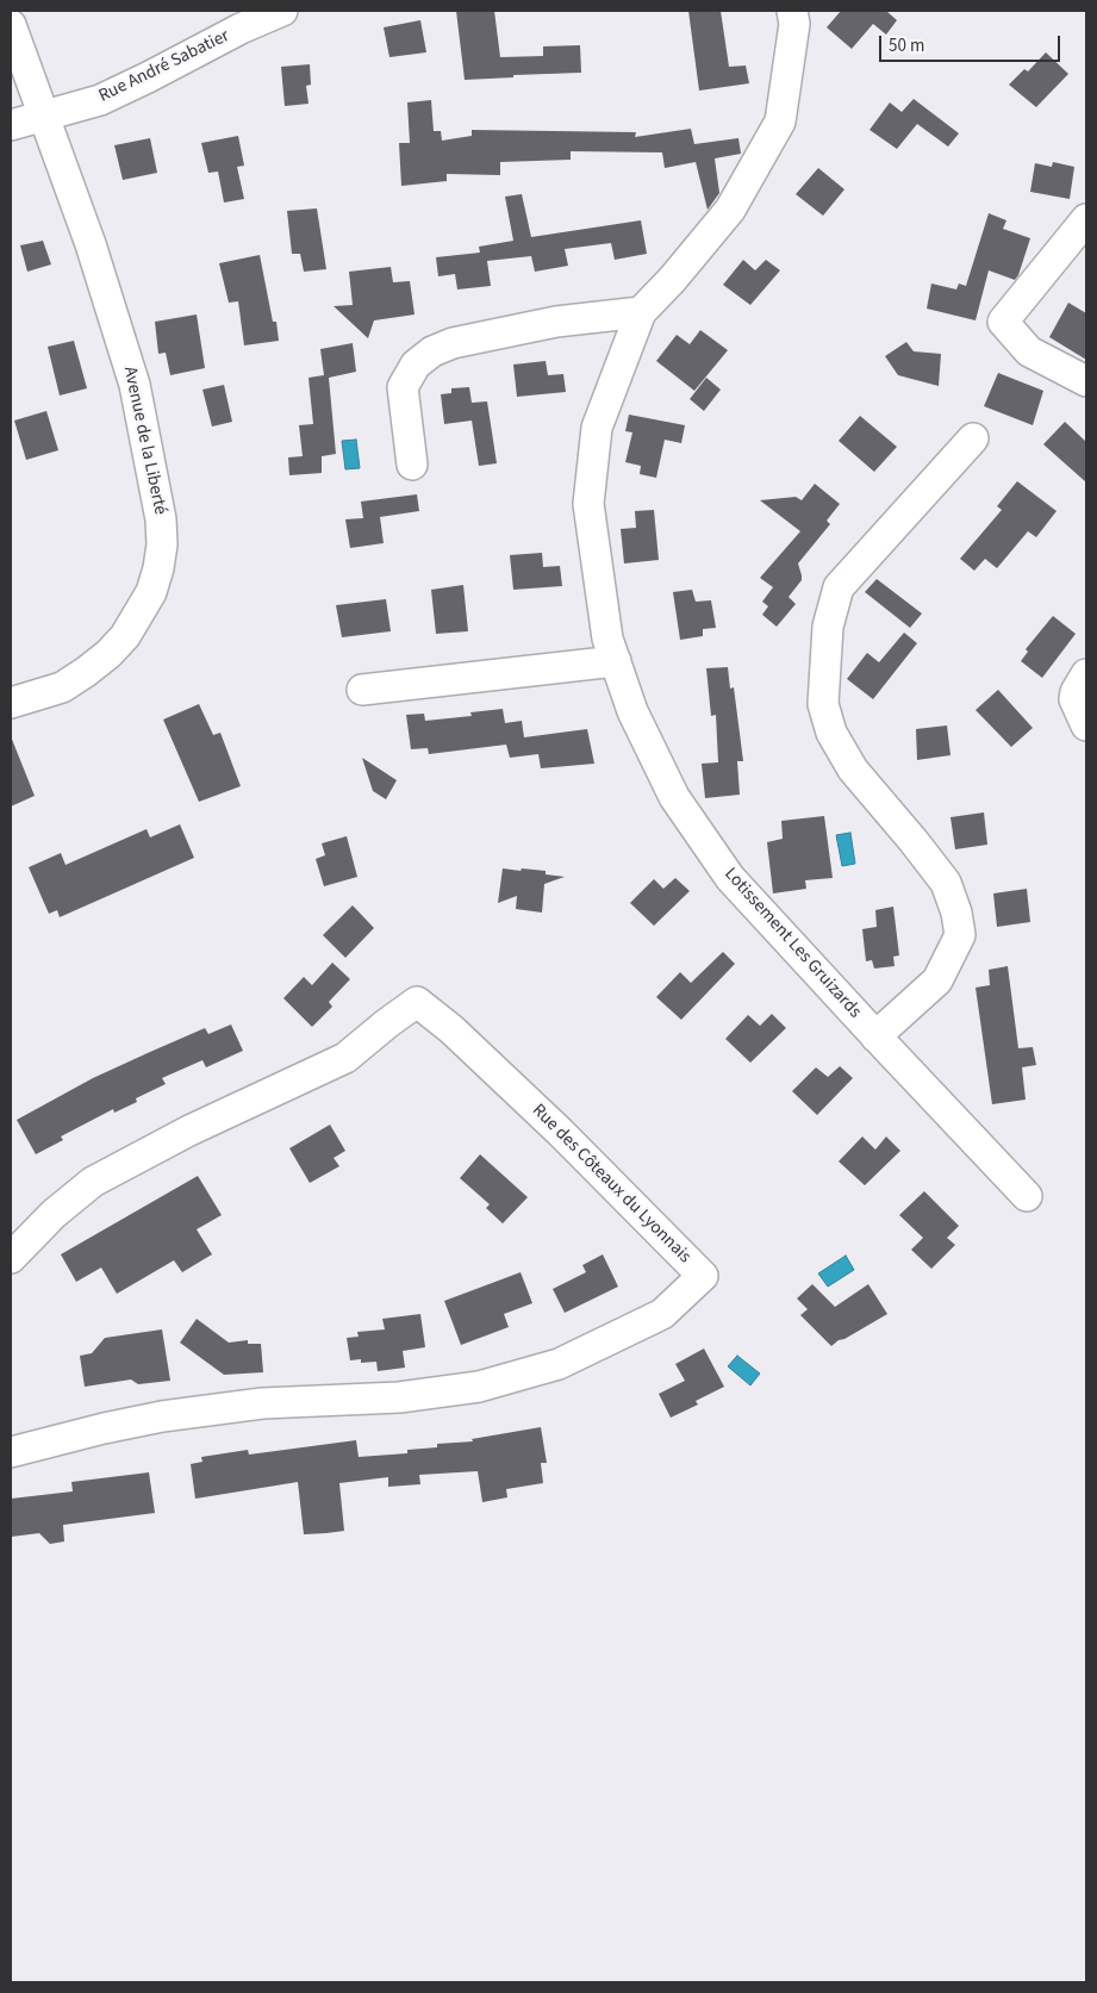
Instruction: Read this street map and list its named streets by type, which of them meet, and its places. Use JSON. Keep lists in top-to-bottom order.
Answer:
{
  "streets": {
    "street": [
      "Rue André Sabatier",
      "Avenue de la Liberté",
      "Lotissement Les Gruizards",
      "Rue des Côteaux du Lyonnais"
    ]
  },
  "crossings": [
    ["Rue André Sabatier", "Avenue de la Liberté"]
  ],
  "scale_bar": "50 m"
}
